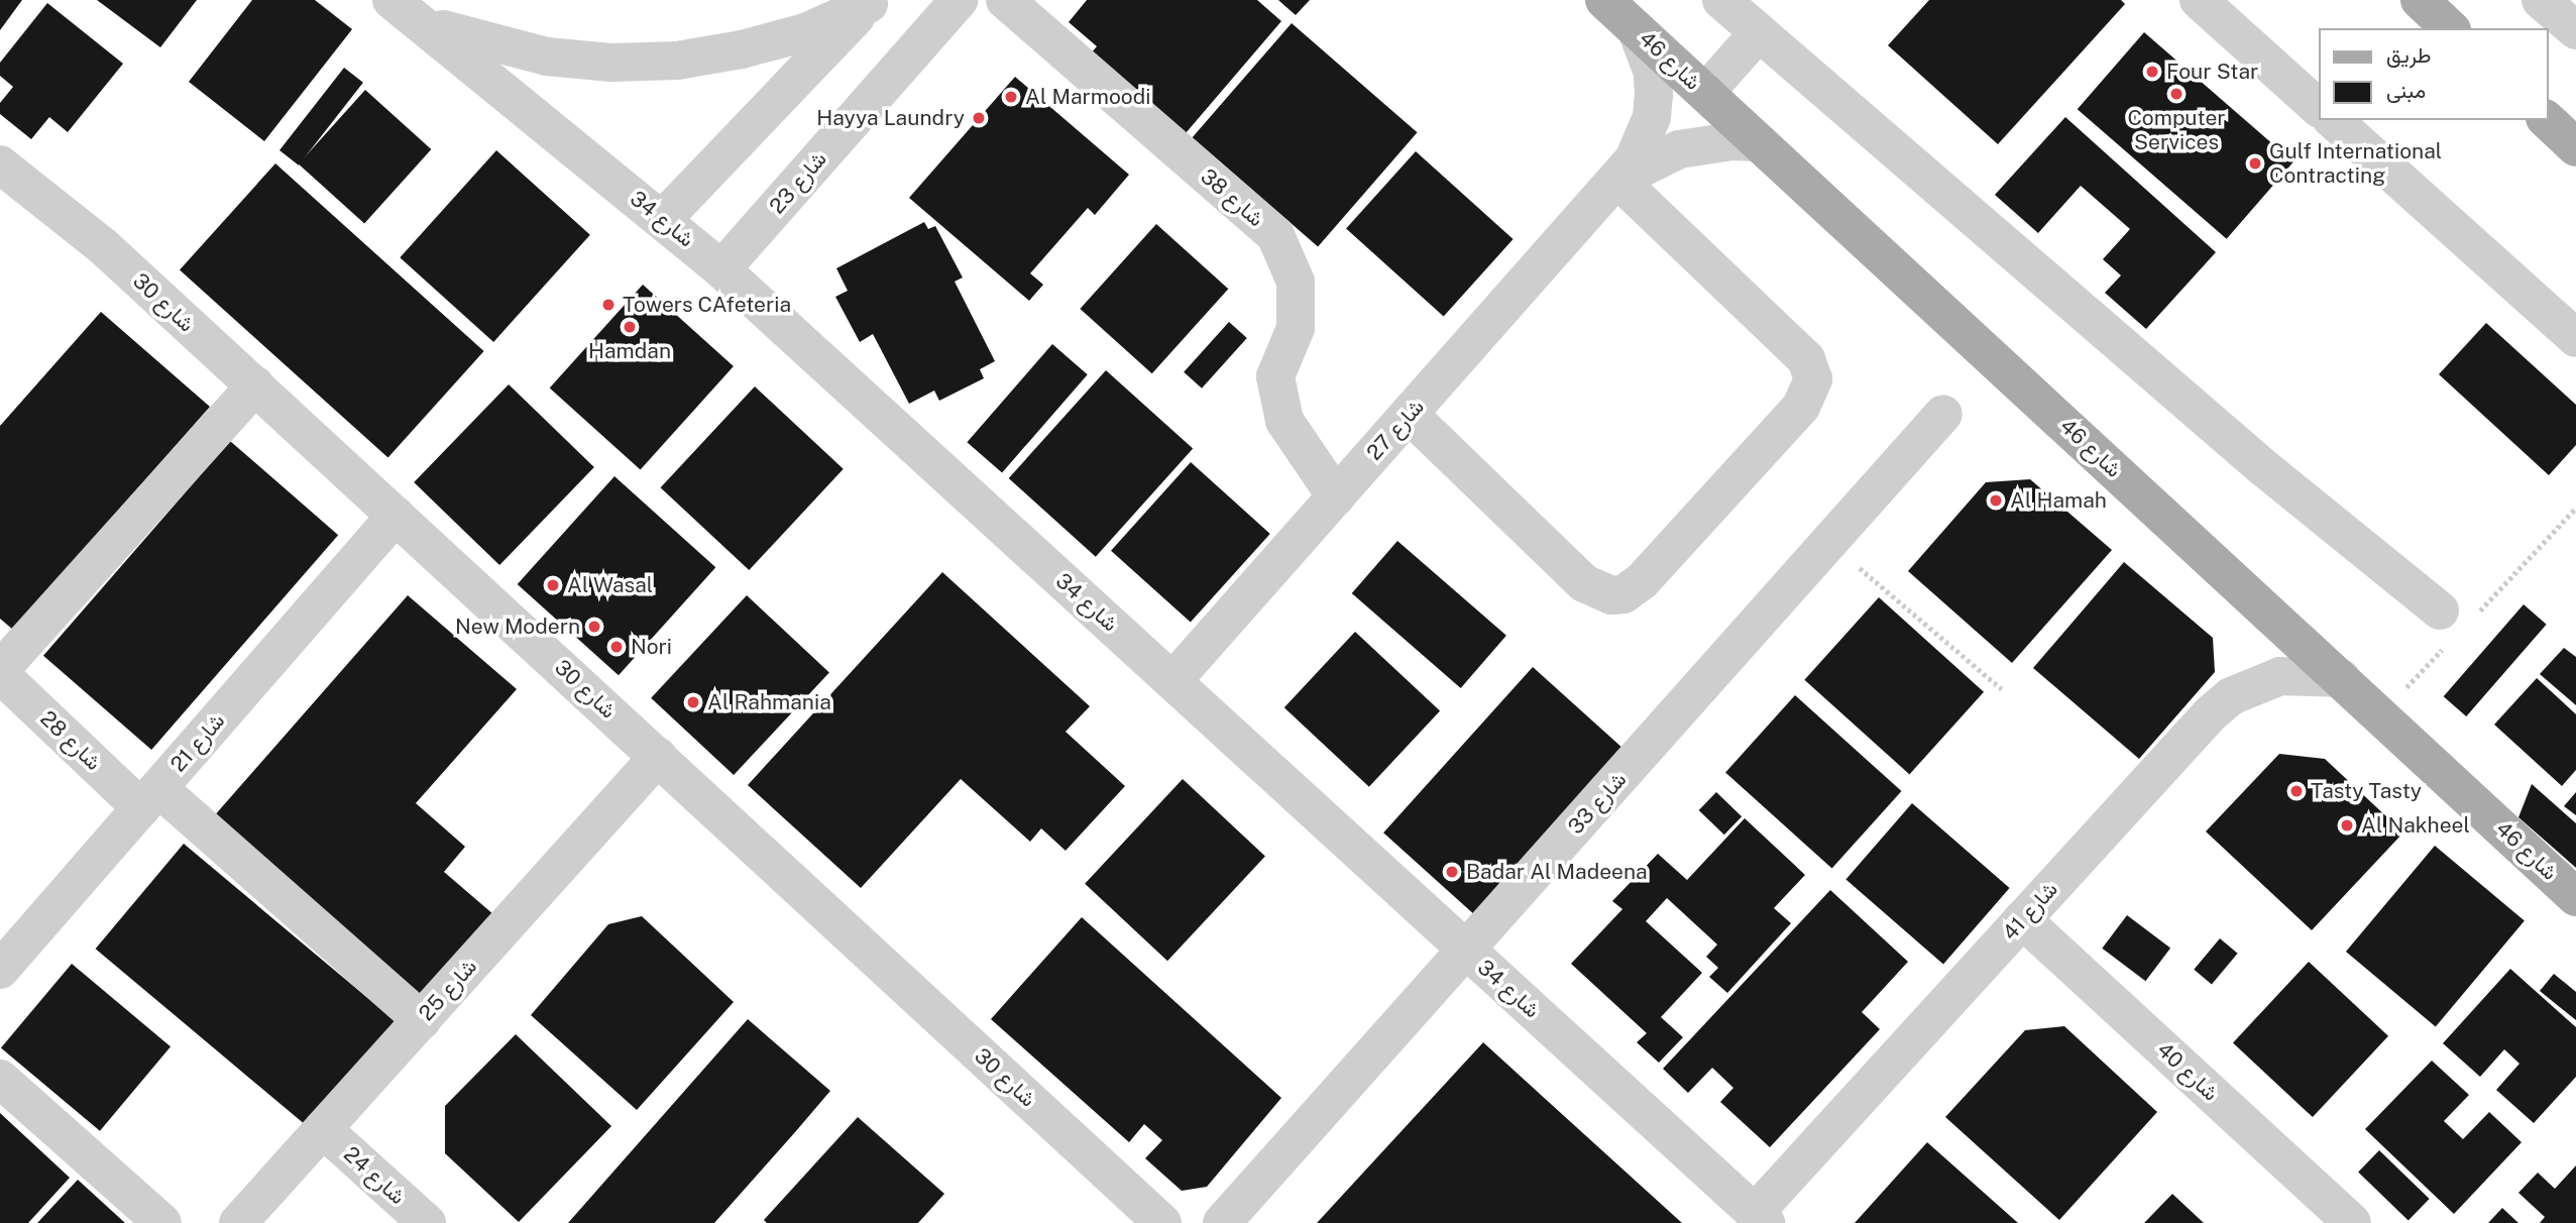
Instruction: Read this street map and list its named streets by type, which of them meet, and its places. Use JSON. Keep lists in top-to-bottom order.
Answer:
{
  "streets": {
    "main road": ["شارع 46"],
    "street": [
      "شارع 23",
      "شارع 38",
      "شارع 34",
      "شارع 30",
      "شارع 27",
      "شارع 28",
      "شارع 21",
      "شارع 33",
      "شارع 41",
      "شارع 25",
      "شارع 40",
      "شارع 24"
    ]
  },
  "crossings": [
    ["شارع 46", "شارع 27"],
    ["شارع 46", "شارع 41"],
    ["شارع 23", "شارع 34"],
    ["شارع 38", "شارع 27"],
    ["شارع 34", "شارع 27"],
    ["شارع 34", "شارع 33"],
    ["شارع 34", "شارع 41"],
    ["شارع 30", "شارع 21"],
    ["شارع 30", "شارع 25"],
    ["شارع 28", "شارع 21"],
    ["شارع 28", "شارع 25"],
    ["شارع 41", "شارع 40"],
    ["شارع 25", "شارع 24"]
  ],
  "places": [
    "Four Star",
    "Computer Services",
    "Al Marmoodi",
    "Hayya Laundry",
    "Gulf International Contracting",
    "Towers CAfeteria",
    "Hamdan",
    "Al Hamah",
    "Al Wasal",
    "New Modern",
    "Nori",
    "Al Rahmania",
    "Tasty Tasty",
    "Al Nakheel",
    "Badar Al Madeena"
  ],
  "legend": ["طريق", "مبنى"]
}
